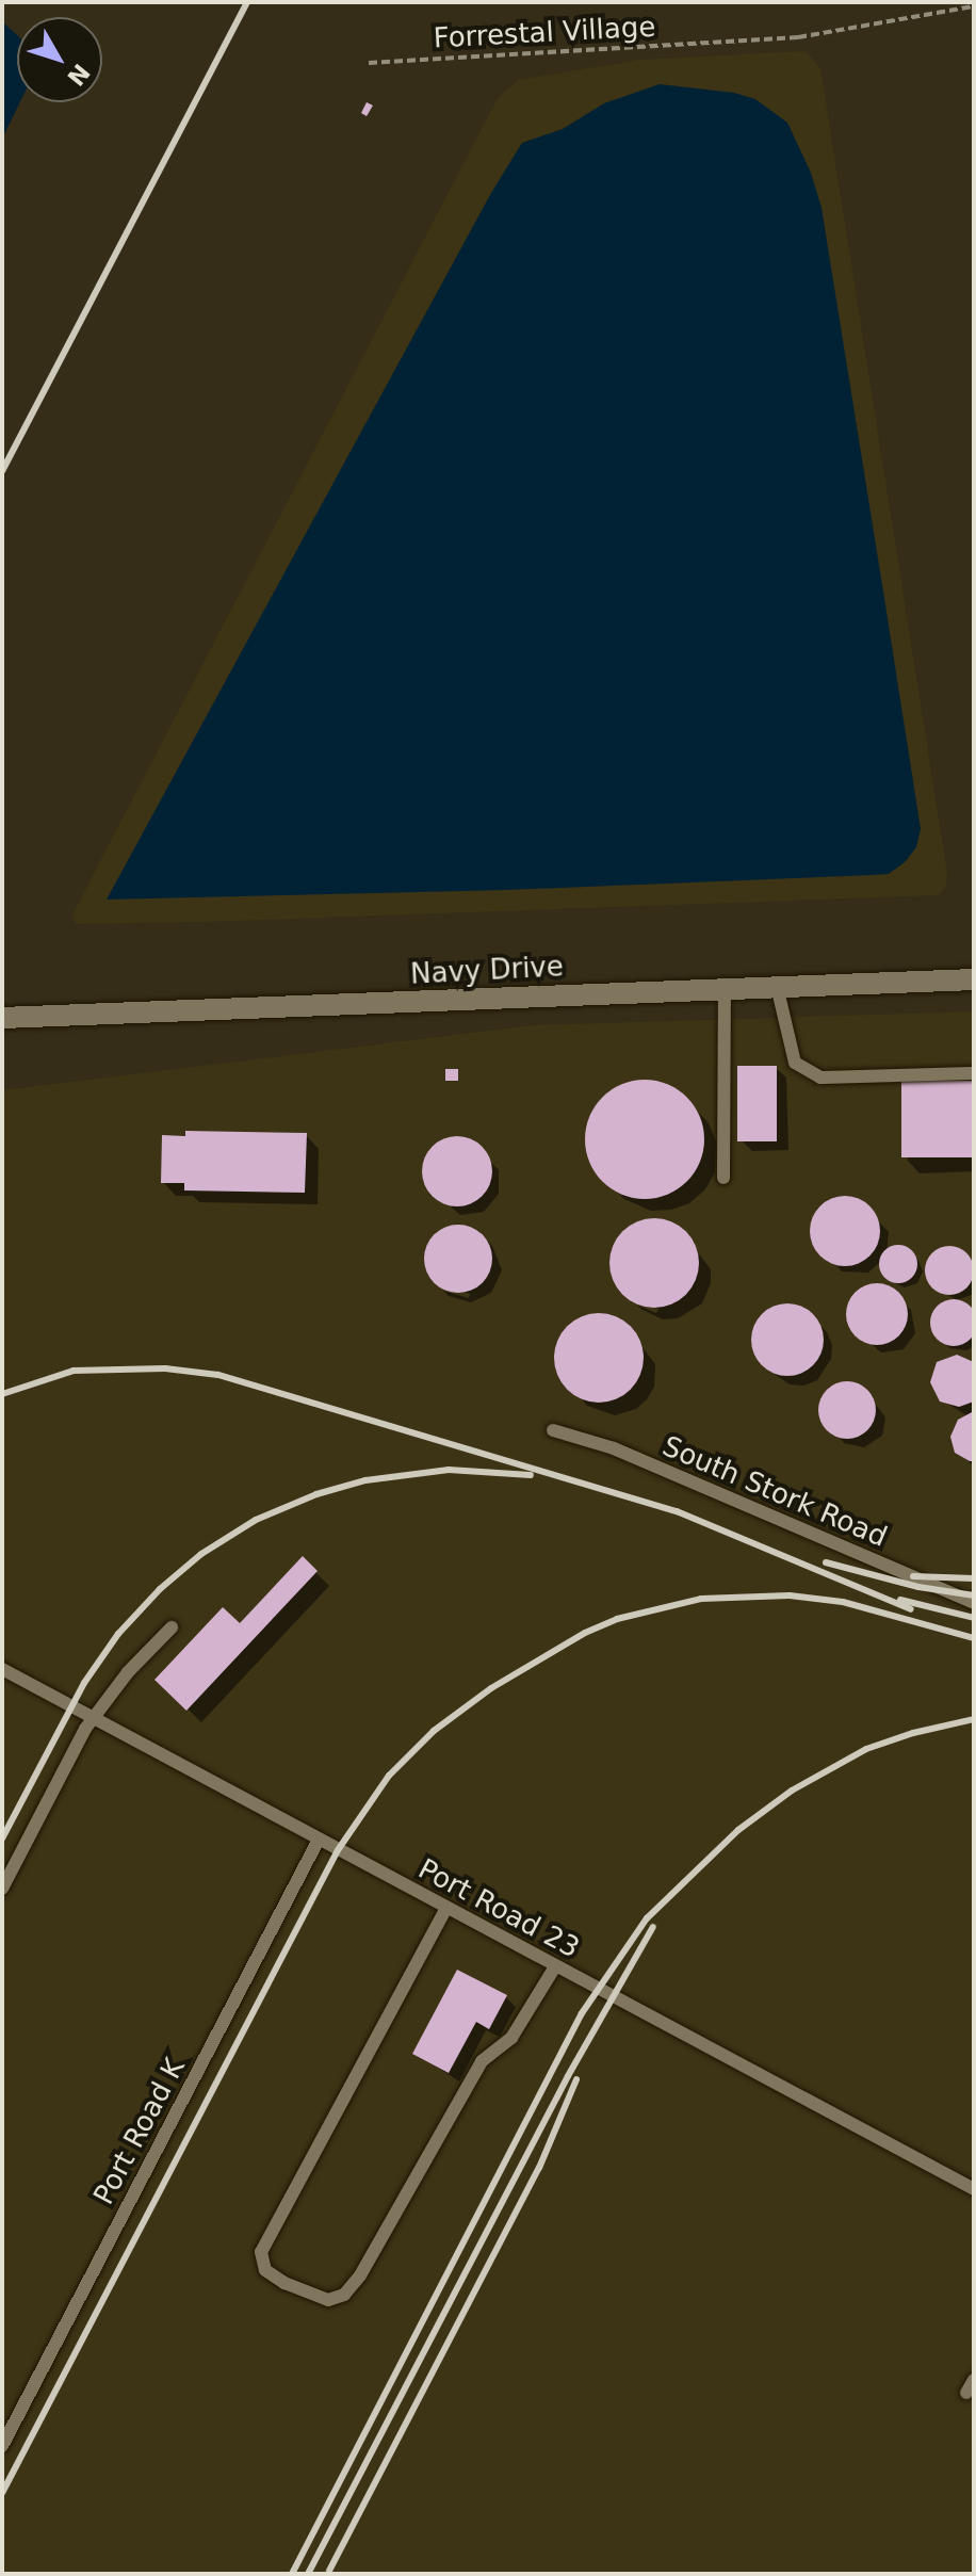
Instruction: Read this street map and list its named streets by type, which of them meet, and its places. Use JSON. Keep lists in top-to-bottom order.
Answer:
{
  "streets": {
    "street": ["Navy Drive"],
    "lane": ["South Stork Road", "Port Road 23", "Port Road K"],
    "path": ["Forrestal Village"]
  },
  "crossings": [
    ["Port Road 23", "Port Road K"]
  ],
  "north": "bottom right"
}
